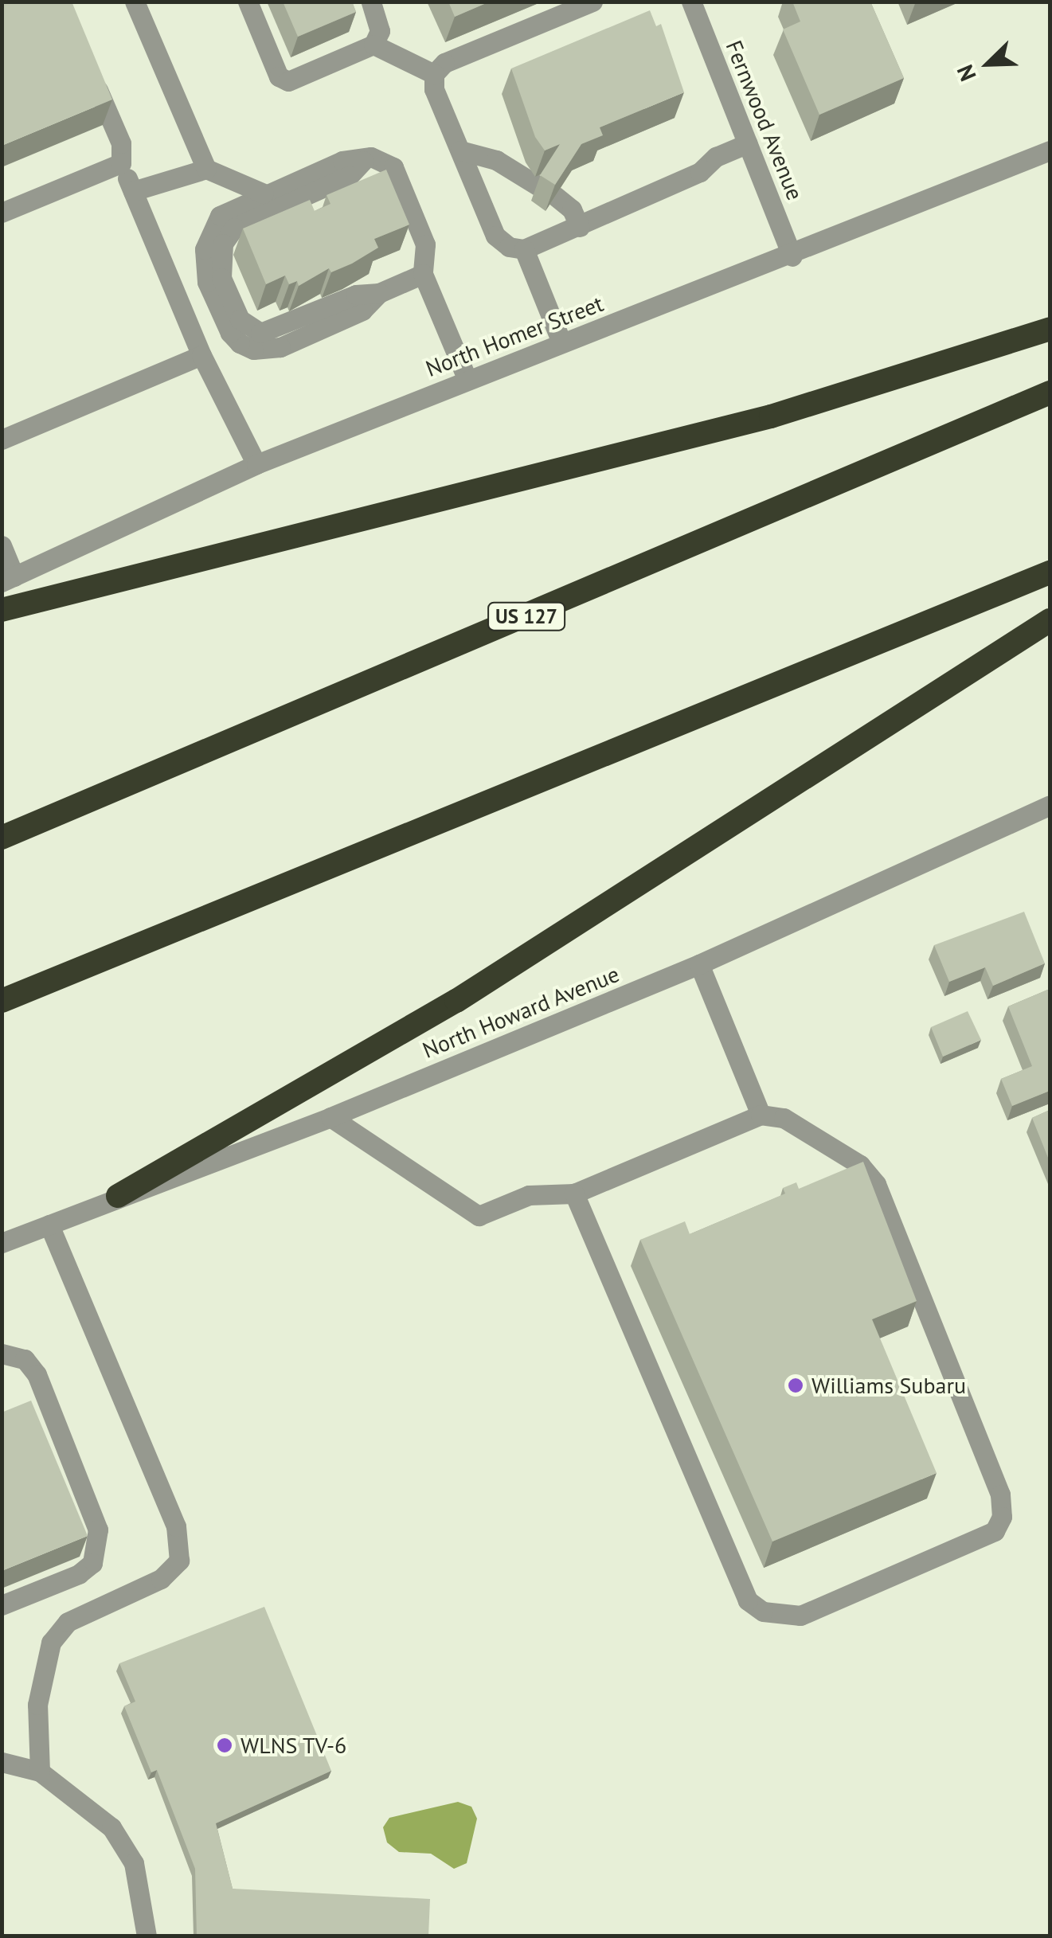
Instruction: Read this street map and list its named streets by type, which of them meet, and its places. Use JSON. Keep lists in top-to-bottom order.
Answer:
{
  "streets": {
    "highway": ["US 127"],
    "street": ["Fernwood Avenue", "North Homer Street", "North Howard Avenue"]
  },
  "crossings": [
    ["Fernwood Avenue", "North Homer Street"]
  ],
  "places": ["Williams Subaru", "WLNS TV-6"],
  "north": "bottom left"
}
